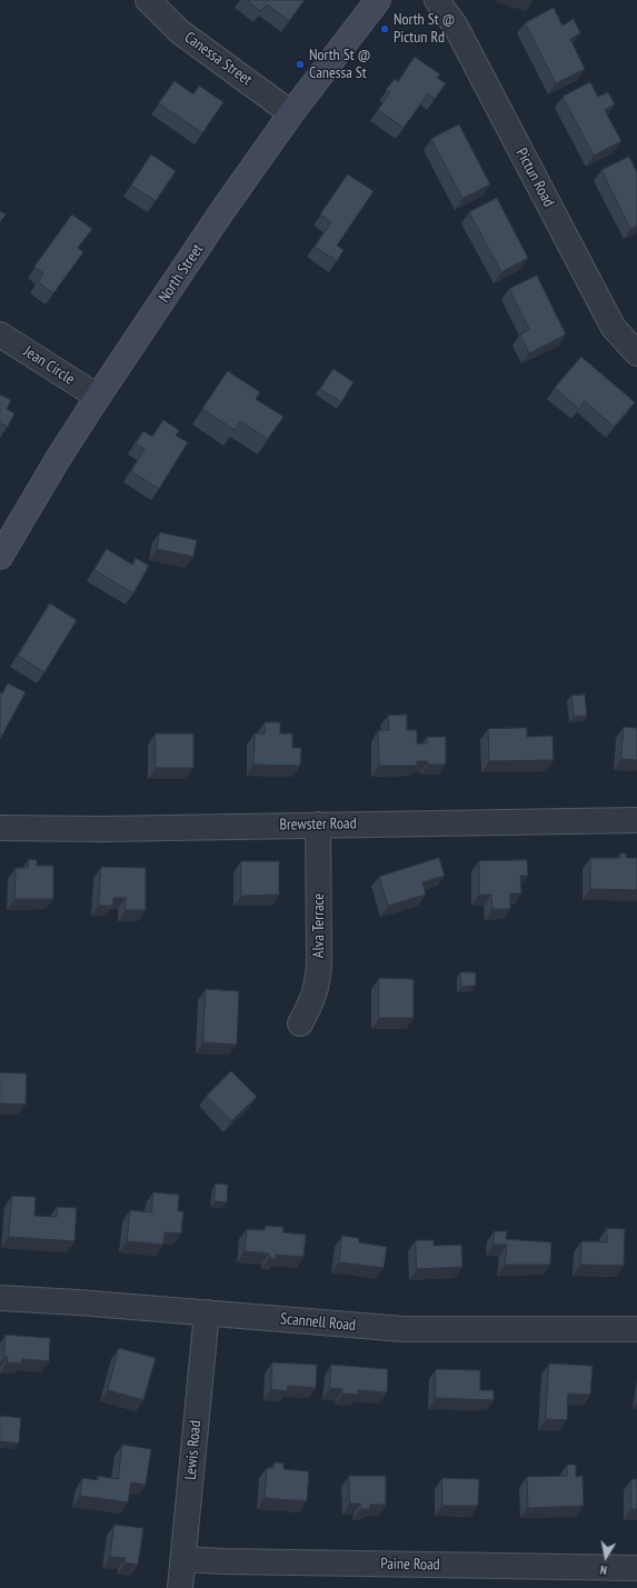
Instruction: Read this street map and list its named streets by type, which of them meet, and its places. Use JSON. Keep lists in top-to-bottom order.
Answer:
{
  "streets": {
    "main road": ["North Street"],
    "street": [
      "Canessa Street",
      "Pictun Road",
      "Jean Circle",
      "Brewster Road",
      "Alva Terrace",
      "Scannell Road",
      "Lewis Road",
      "Paine Road"
    ]
  },
  "crossings": [
    ["Canessa Street", "North Street"],
    ["North Street", "Jean Circle"],
    ["Brewster Road", "Alva Terrace"],
    ["Scannell Road", "Lewis Road"],
    ["Lewis Road", "Paine Road"]
  ],
  "places": ["North St @ Pictun Rd", "North St @ Canessa St"],
  "north": "bottom"
}
